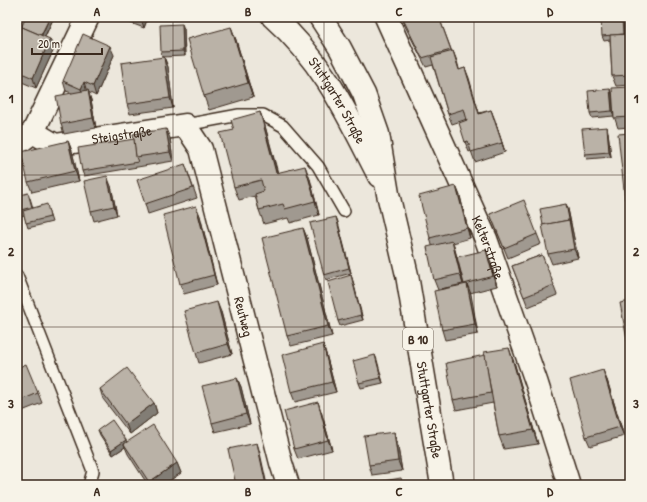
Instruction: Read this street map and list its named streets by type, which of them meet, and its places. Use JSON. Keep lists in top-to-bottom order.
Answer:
{
  "streets": {
    "street": [
      "Stuttgarter Straße",
      "Steigstraße",
      "Kelterstraße",
      "Reutweg",
      "B 10"
    ]
  },
  "crossings": [
    ["Steigstraße", "Reutweg"]
  ],
  "scale_bar": "20 m",
  "grid": {
    "columns": [
      "A",
      "B",
      "C",
      "D"
    ],
    "rows": ["1", "2", "3"]
  }
}
